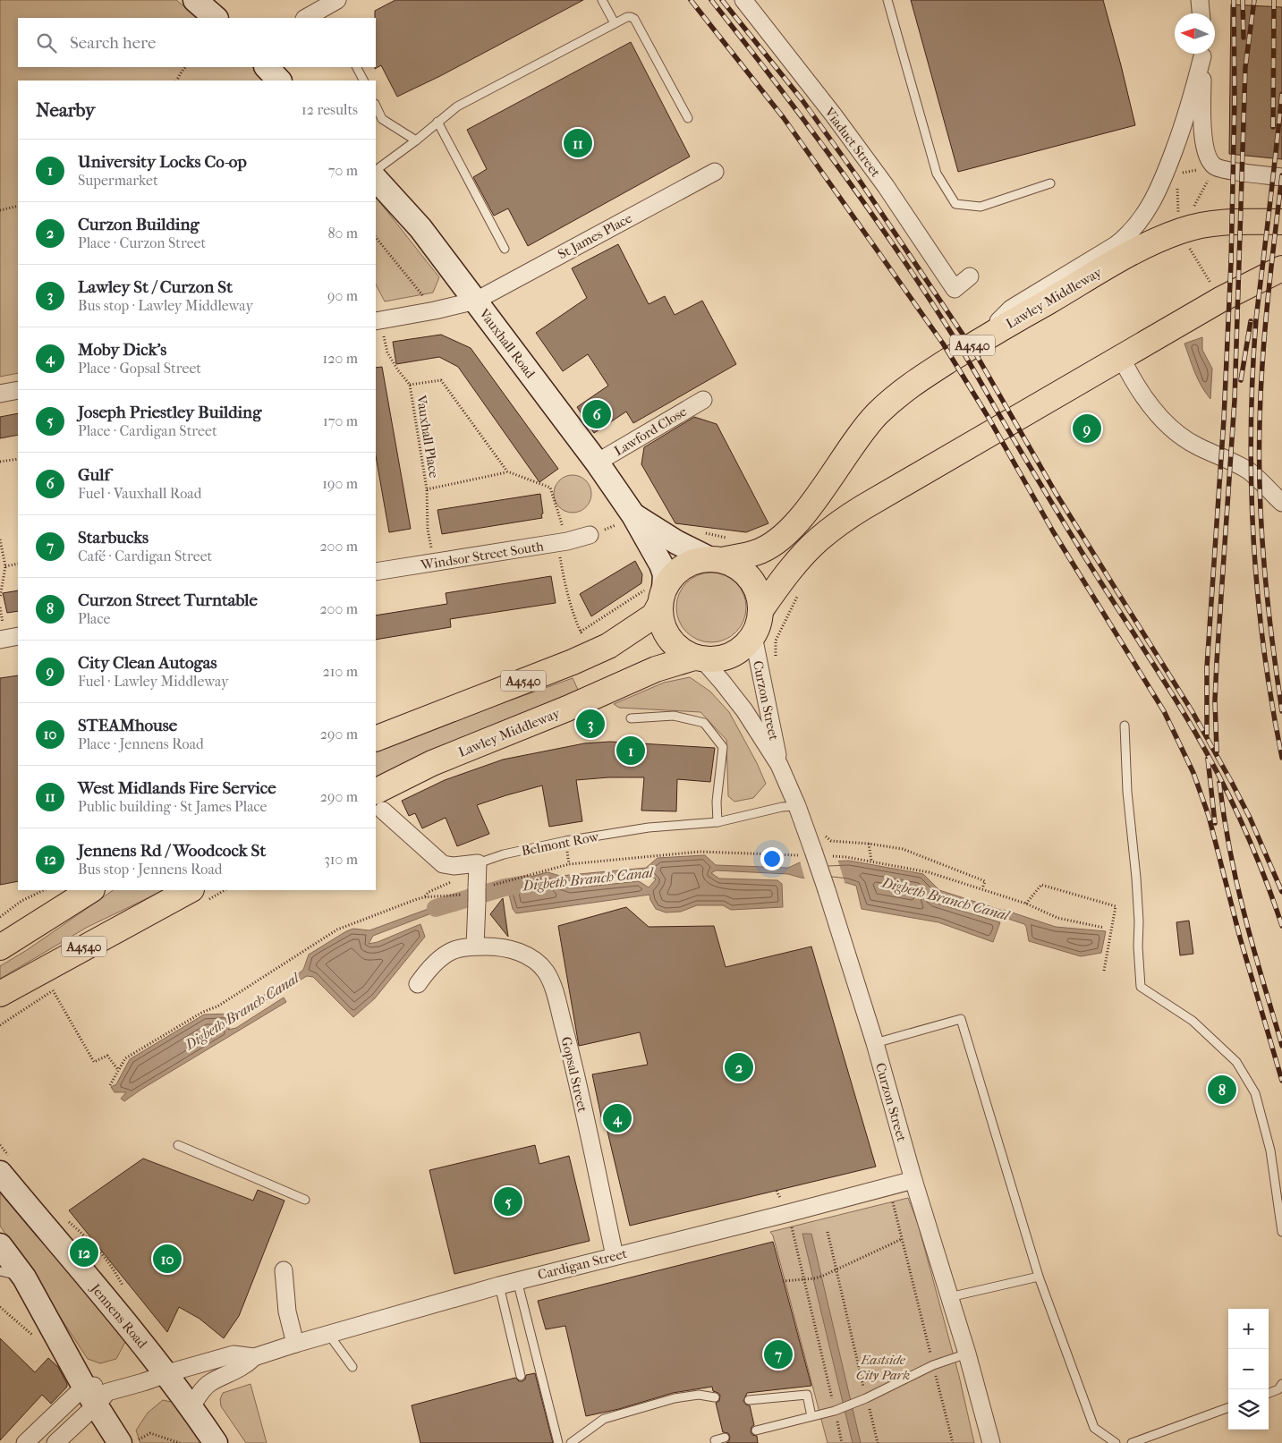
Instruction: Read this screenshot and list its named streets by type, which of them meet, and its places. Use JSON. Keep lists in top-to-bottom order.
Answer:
{
  "streets": {
    "highway": ["Lawley Middleway", "A4540"],
    "main road": ["Vauxhall Road", "Jennens Road"],
    "street": [
      "Viaduct Street",
      "St James Place",
      "Lawford Close",
      "Windsor Street South",
      "Curzon Street",
      "Gopsal Street",
      "Cardigan Street"
    ],
    "lane": ["Belmont Row"],
    "path": ["Vauxhall Place"]
  },
  "crossings": [
    ["St James Place", "Vauxhall Road"],
    ["St James Place", "Vauxhall Place"],
    ["Lawley Middleway", "Vauxhall Road"],
    ["Lawley Middleway", "A4540"],
    ["Lawley Middleway", "Curzon Street"],
    ["Vauxhall Road", "A4540"],
    ["Vauxhall Road", "Lawford Close"],
    ["Vauxhall Road", "Curzon Street"],
    ["A4540", "Curzon Street"],
    ["Vauxhall Place", "Windsor Street South"],
    ["Curzon Street", "Belmont Row"],
    ["Curzon Street", "Cardigan Street"],
    ["Gopsal Street", "Cardigan Street"],
    ["Cardigan Street", "Jennens Road"]
  ],
  "water": ["Digbeth Branch Canal"],
  "parks": ["Eastside City Park"],
  "north": "left",
  "page": {
    "search": "Search here",
    "heading": ["Nearby", "12 results"],
    "pins": [
      "11",
      "6",
      "9",
      "3",
      "1",
      "2",
      "8",
      "4",
      "5",
      "12",
      "10",
      "7"
    ],
    "list": [
      {
        "mark": "1",
        "name": "University Locks Co-op",
        "note": "Supermarket",
        "value": "70 m"
      },
      {
        "mark": "2",
        "name": "Curzon Building",
        "note": "Place · Curzon Street",
        "value": "80 m"
      },
      {
        "mark": "3",
        "name": "Lawley St / Curzon St",
        "note": "Bus stop · Lawley Middleway",
        "value": "90 m"
      },
      {
        "mark": "4",
        "name": "Moby Dick's",
        "note": "Place · Gopsal Street",
        "value": "120 m"
      },
      {
        "mark": "5",
        "name": "Joseph Priestley Building",
        "note": "Place · Cardigan Street",
        "value": "170 m"
      },
      {
        "mark": "6",
        "name": "Gulf",
        "note": "Fuel · Vauxhall Road",
        "value": "190 m"
      },
      {
        "mark": "7",
        "name": "Starbucks",
        "note": "Café · Cardigan Street",
        "value": "200 m"
      },
      {
        "mark": "8",
        "name": "Curzon Street Turntable",
        "note": "Place",
        "value": "200 m"
      },
      {
        "mark": "9",
        "name": "City Clean Autogas",
        "note": "Fuel · Lawley Middleway",
        "value": "210 m"
      },
      {
        "mark": "10",
        "name": "STEAMhouse",
        "note": "Place · Jennens Road",
        "value": "290 m"
      },
      {
        "mark": "11",
        "name": "West Midlands Fire Service",
        "note": "Public building · St James Place",
        "value": "290 m"
      },
      {
        "mark": "12",
        "name": "Jennens Rd / Woodcock St",
        "note": "Bus stop · Jennens Road",
        "value": "310 m"
      }
    ],
    "map_buttons": ["+", "−"]
  }
}
